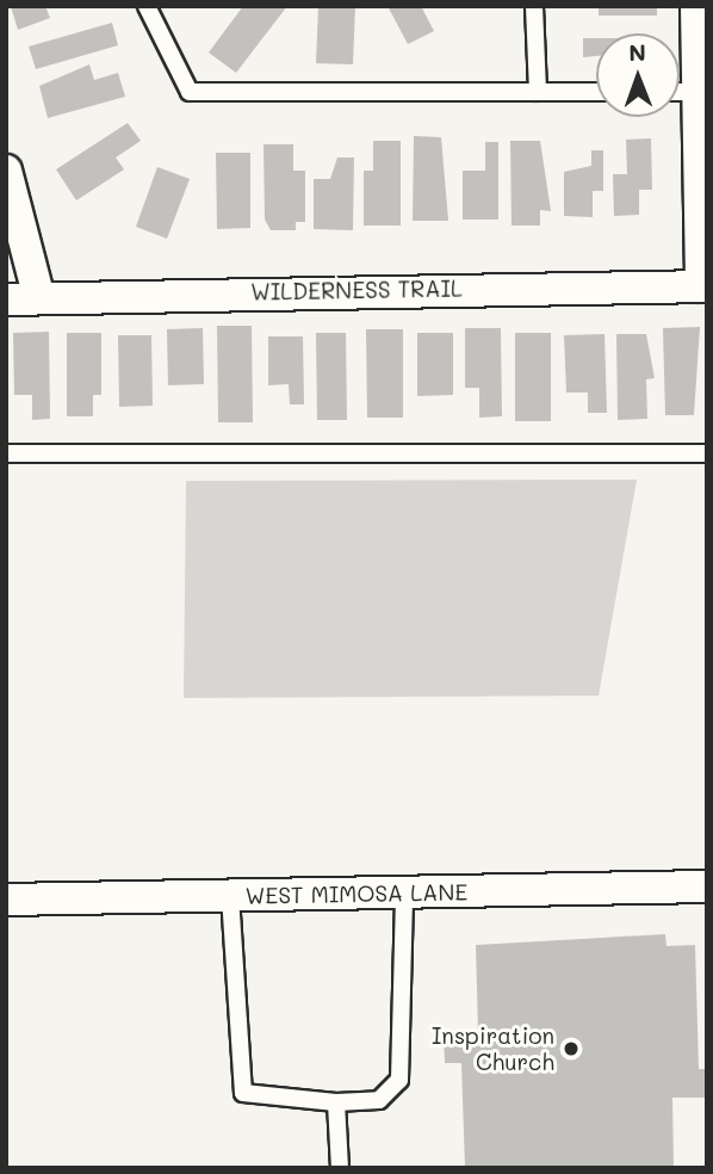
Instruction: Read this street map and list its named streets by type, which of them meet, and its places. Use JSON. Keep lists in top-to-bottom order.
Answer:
{
  "streets": {
    "street": ["WILDERNESS TRAIL", "WEST MIMOSA LANE"]
  },
  "places": ["Inspiration Church"],
  "north": "top"
}
